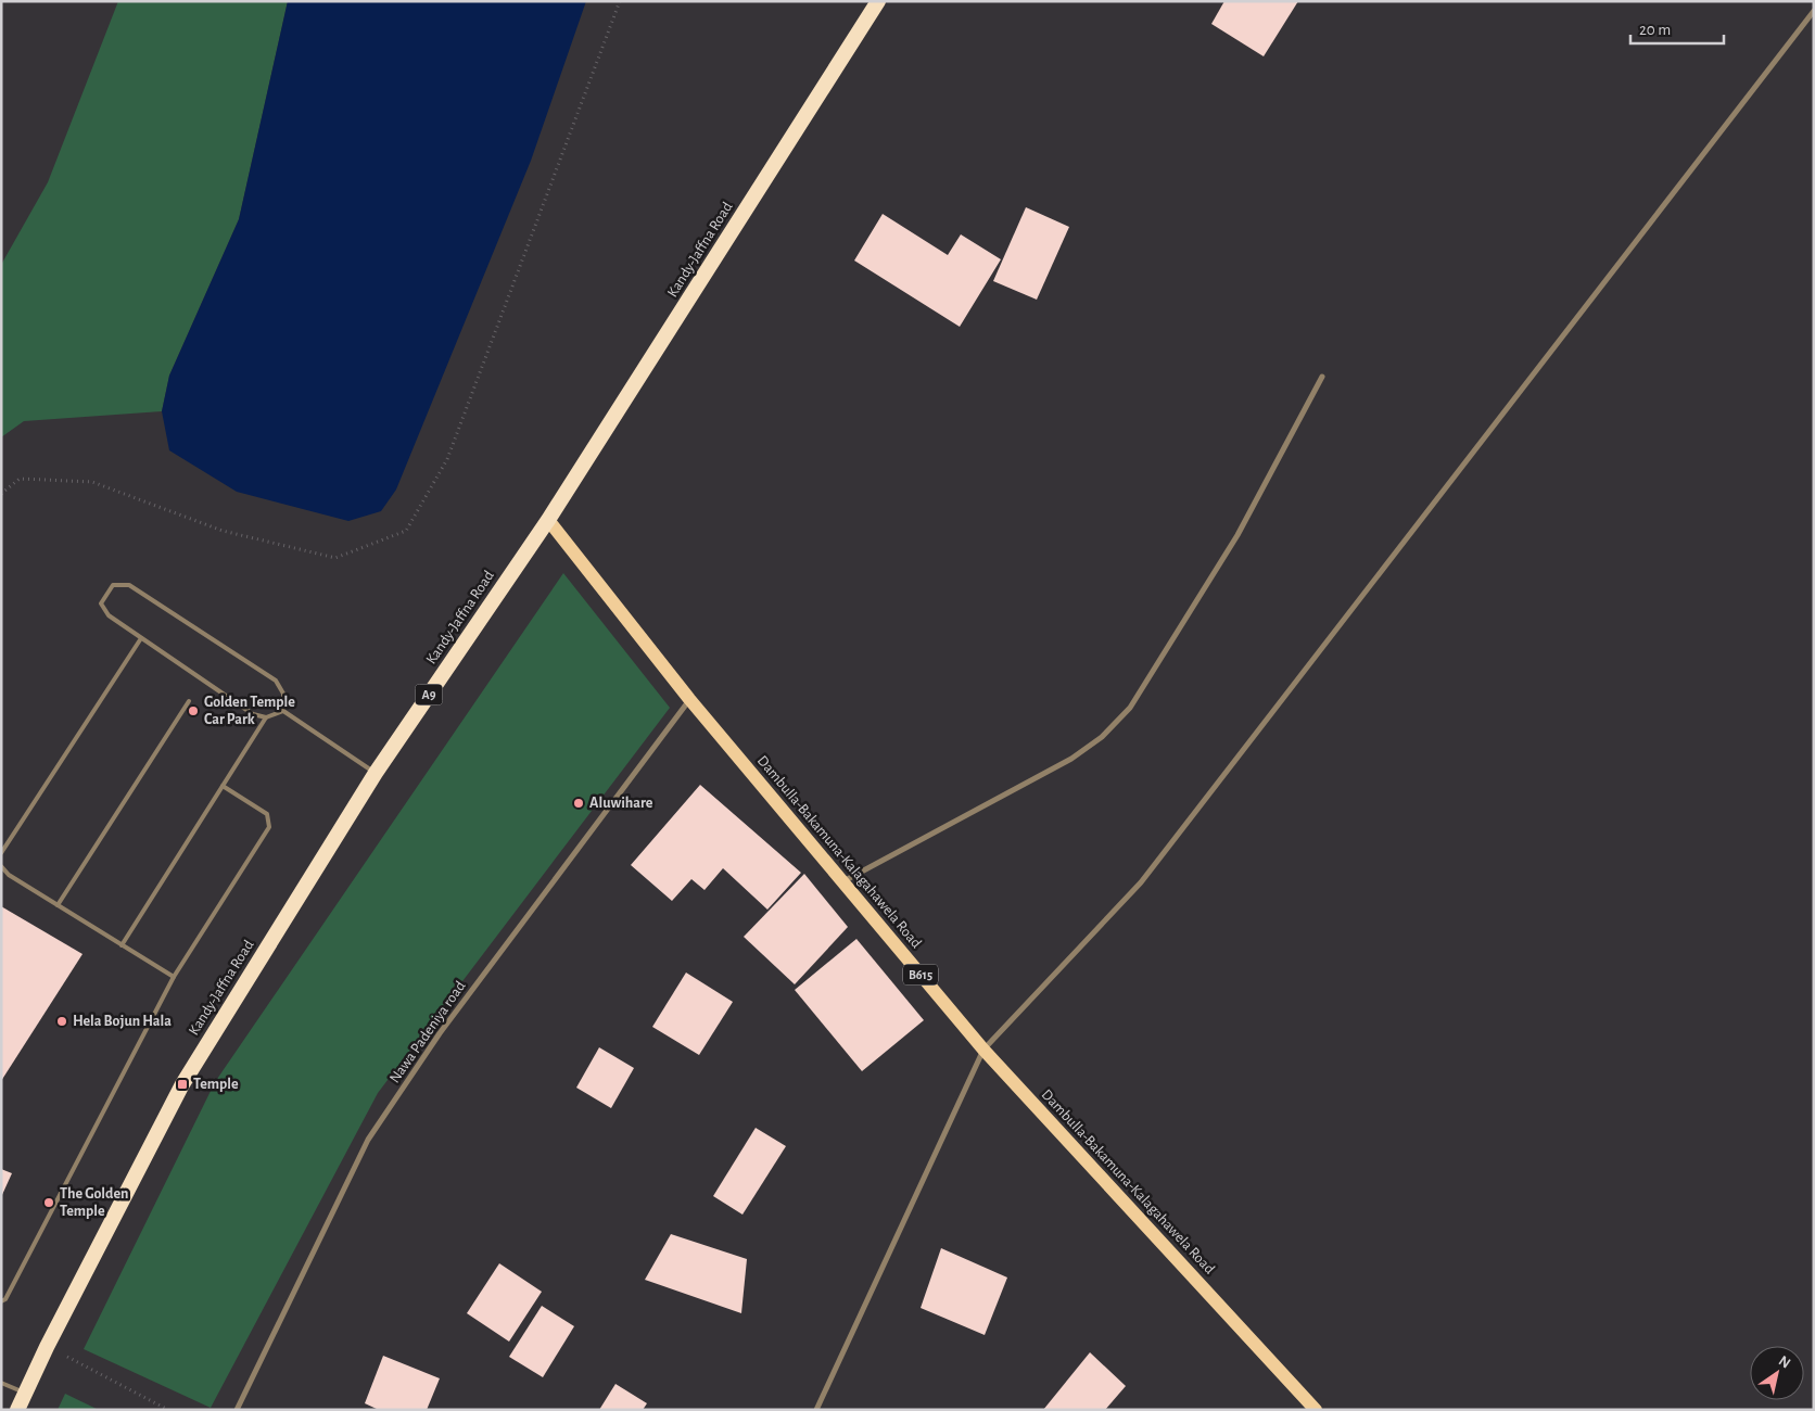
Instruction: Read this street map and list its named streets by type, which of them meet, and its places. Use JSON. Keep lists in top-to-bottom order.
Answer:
{
  "streets": {
    "highway": ["Kandy-Jaffna Road", "A9"],
    "main road": ["Dambulla-Bakamuna-Kalagahawela Road", "B615"],
    "street": ["Nawa Padeniya road"]
  },
  "crossings": [
    ["Kandy-Jaffna Road", "Dambulla-Bakamuna-Kalagahawela Road"],
    ["Dambulla-Bakamuna-Kalagahawela Road", "Nawa Padeniya road"]
  ],
  "places": {
    "other": [
      "Golden Temple Car Park",
      "Aluwihare",
      "Hela Bojun Hala",
      "The Golden Temple"
    ],
    "transit": ["Temple"]
  },
  "scale_bar": "20 m",
  "north": "top right"
}
